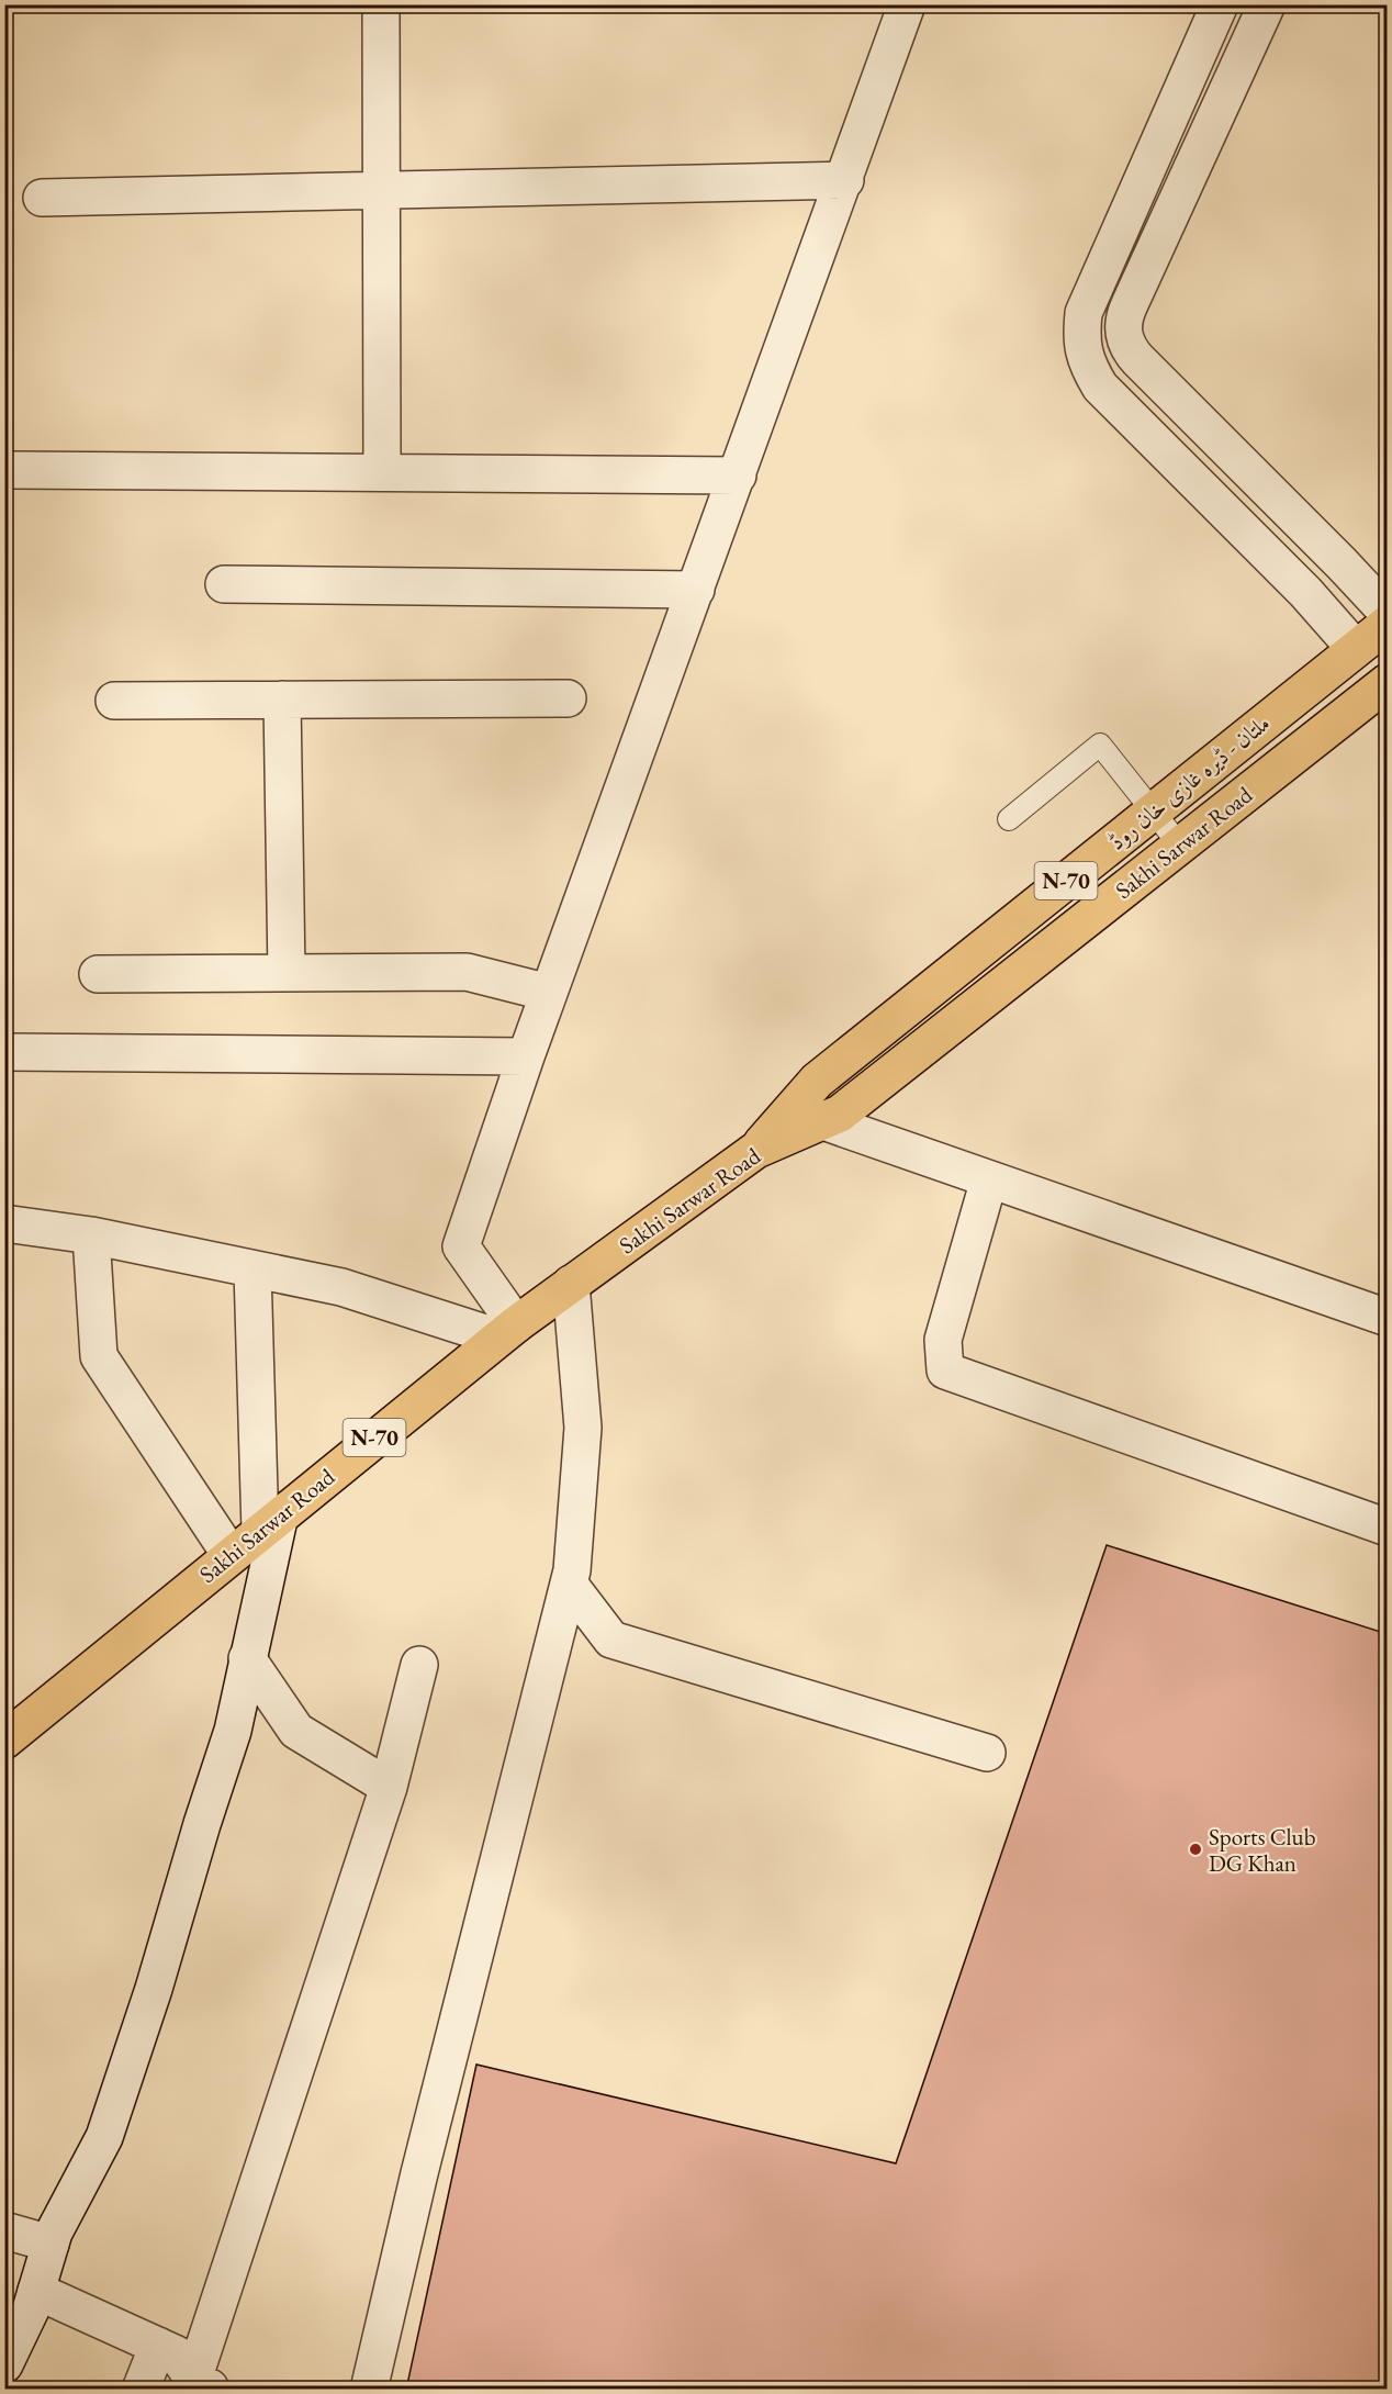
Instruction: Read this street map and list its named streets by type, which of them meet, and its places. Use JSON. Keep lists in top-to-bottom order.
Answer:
{
  "streets": {
    "highway": ["ملتان - ڈیرہ غازی خان روڈ", "Sakhi Sarwar Road", "N-70"]
  },
  "crossings": [
    ["ملتان - ڈیرہ غازی خان روڈ", "Sakhi Sarwar Road"]
  ],
  "places": ["Sports Club DG Khan"]
}
